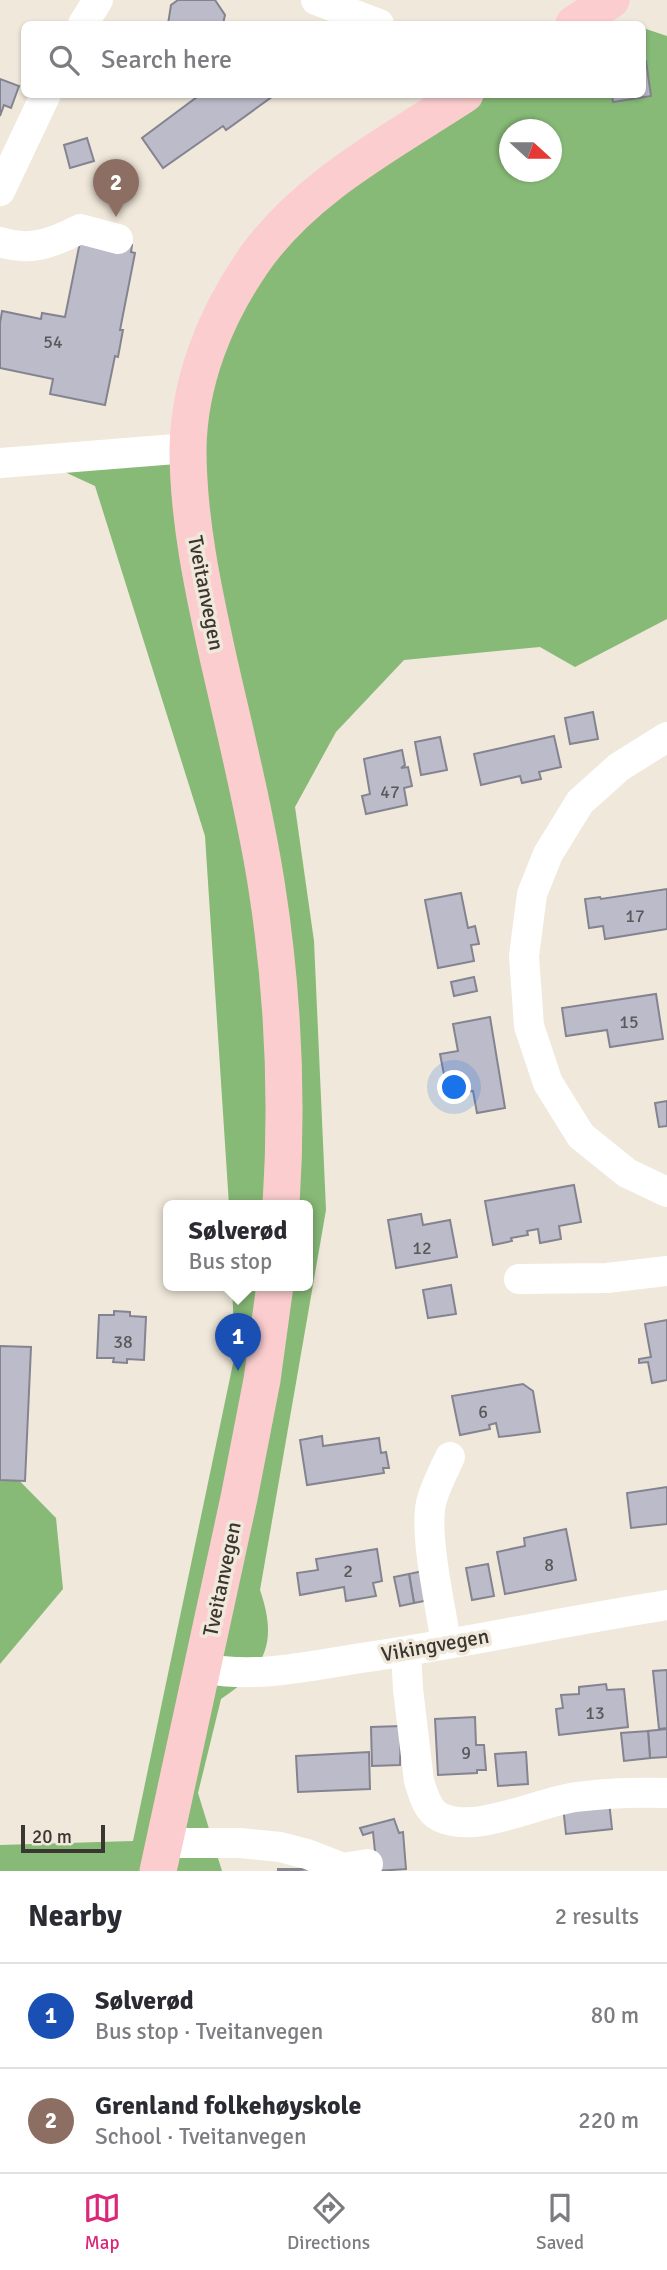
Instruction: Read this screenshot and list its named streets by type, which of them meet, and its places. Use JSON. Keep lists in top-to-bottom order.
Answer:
{
  "streets": {
    "main road": ["Tveitanvegen"],
    "street": ["Vikingvegen"]
  },
  "crossings": [
    ["Tveitanvegen", "Vikingvegen"]
  ],
  "house_numbers": [
    "54",
    "47",
    "17",
    "15",
    "12",
    "38",
    "6",
    "8",
    "2",
    "13",
    "9"
  ],
  "scale_bar": "20 m",
  "north": "right",
  "page": {
    "search": "Search here",
    "pins": ["2", "1"],
    "popup": ["Sølverød", "Bus stop"],
    "scale": "20 m",
    "heading": ["Nearby", "2 results"],
    "list": [
      {
        "mark": "1",
        "name": "Sølverød",
        "note": "Bus stop · Tveitanvegen",
        "value": "80 m"
      },
      {
        "mark": "2",
        "name": "Grenland folkehøyskole",
        "note": "School · Tveitanvegen",
        "value": "220 m"
      }
    ],
    "nav": ["Map", "Directions", "Saved"]
  }
}
